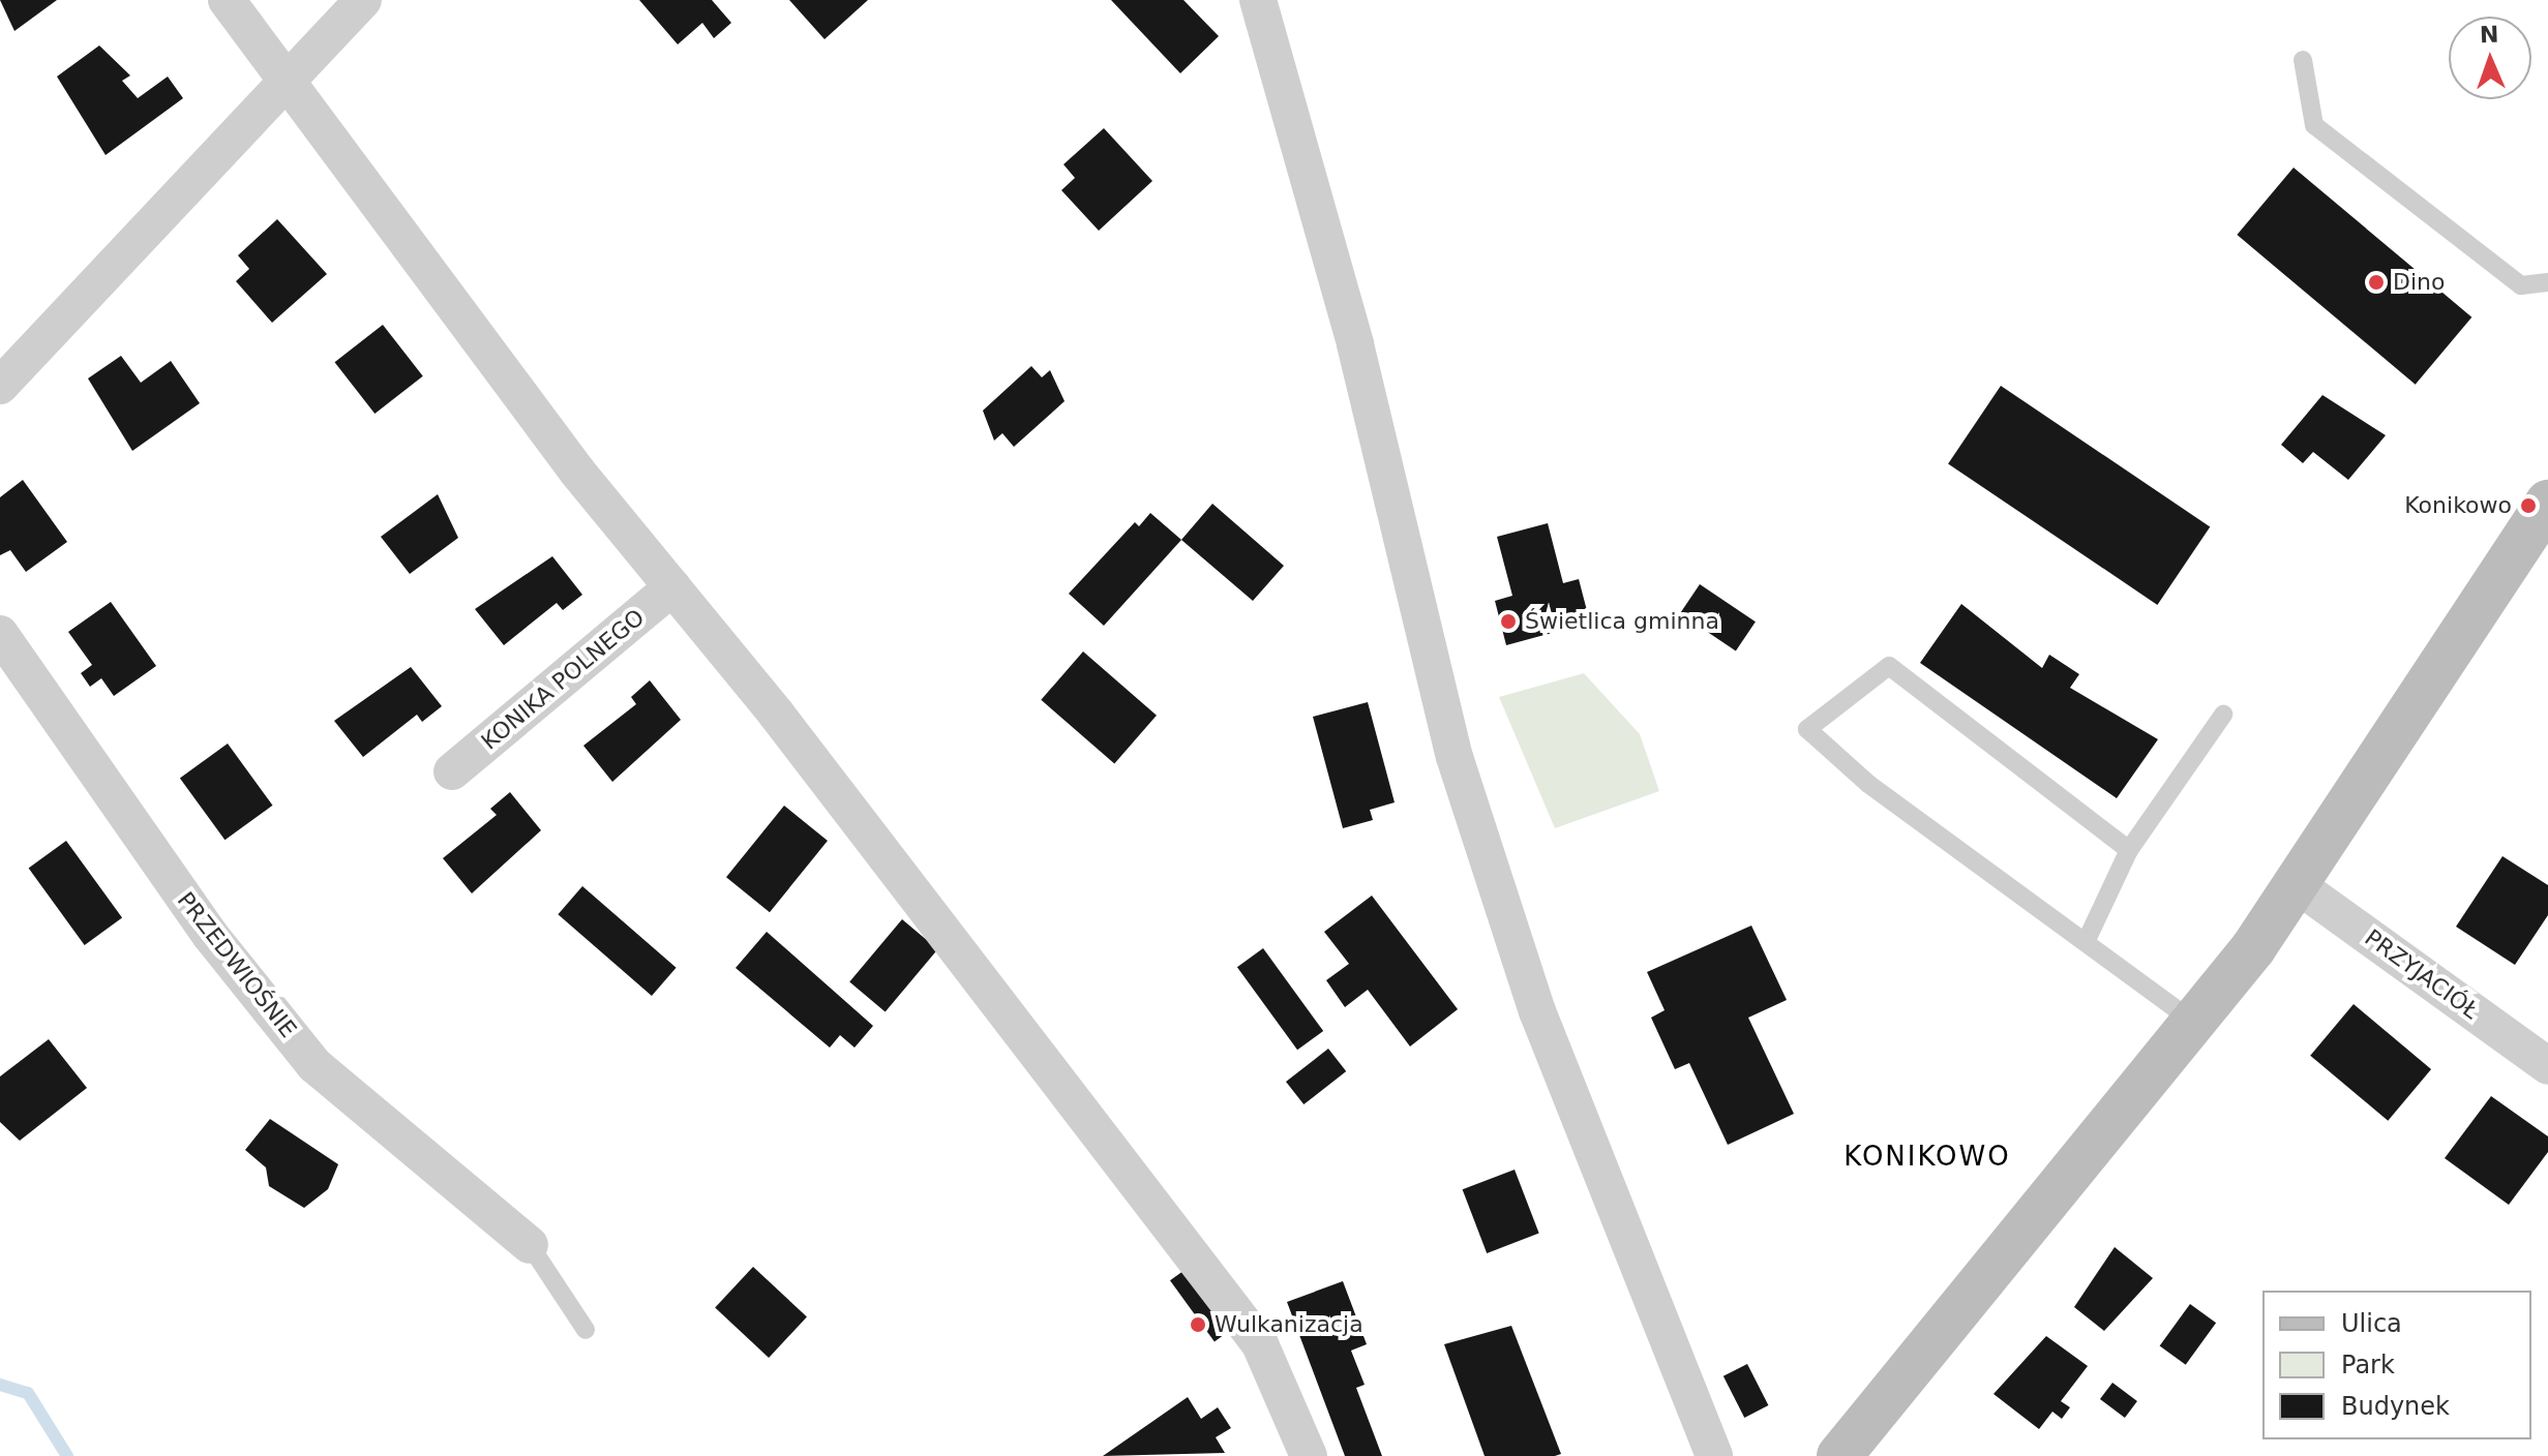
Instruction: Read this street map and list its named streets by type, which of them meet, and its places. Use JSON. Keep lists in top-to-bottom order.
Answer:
{
  "streets": {
    "street": ["KONIKA POLNEGO", "PRZEDWIOŚNIE", "PRZYJACIÓŁ"]
  },
  "districts": ["KONIKOWO"],
  "places": [
    "Dino",
    "Konikowo",
    "Świetlica gminna",
    "Wulkanizacja"
  ],
  "legend": ["Ulica", "Park", "Budynek"],
  "north": "top"
}
